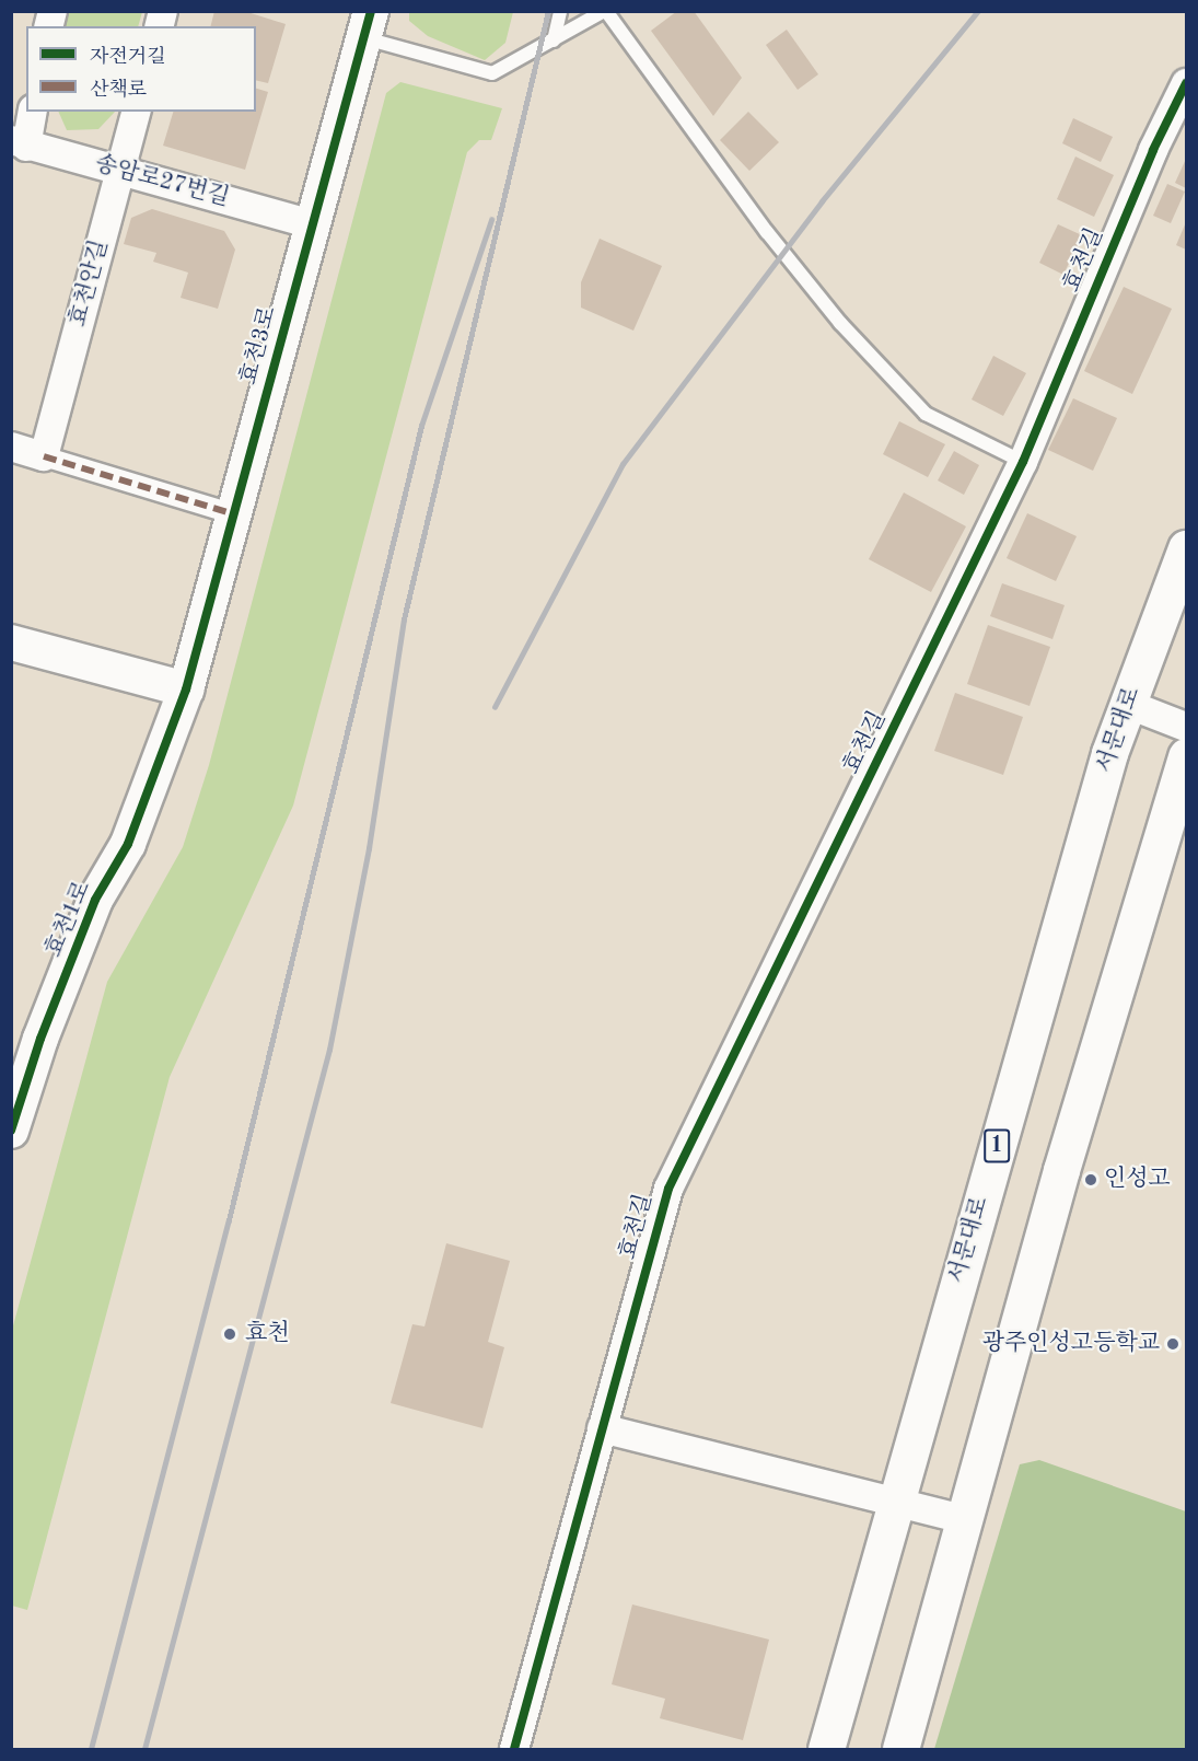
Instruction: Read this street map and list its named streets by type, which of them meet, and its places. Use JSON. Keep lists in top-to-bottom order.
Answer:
{
  "streets": {
    "main road": ["서문대로", "1"],
    "street": [
      "송암로27번길",
      "효천길",
      "효천안길",
      "효천3로",
      "효천1로"
    ]
  },
  "crossings": [
    ["송암로27번길", "효천안길"],
    ["송암로27번길", "효천3로"],
    ["효천3로", "효천1로"]
  ],
  "places": ["인성고", "효천", "광주인성고등학교"],
  "legend": ["자전거길", "산책로"]
}
